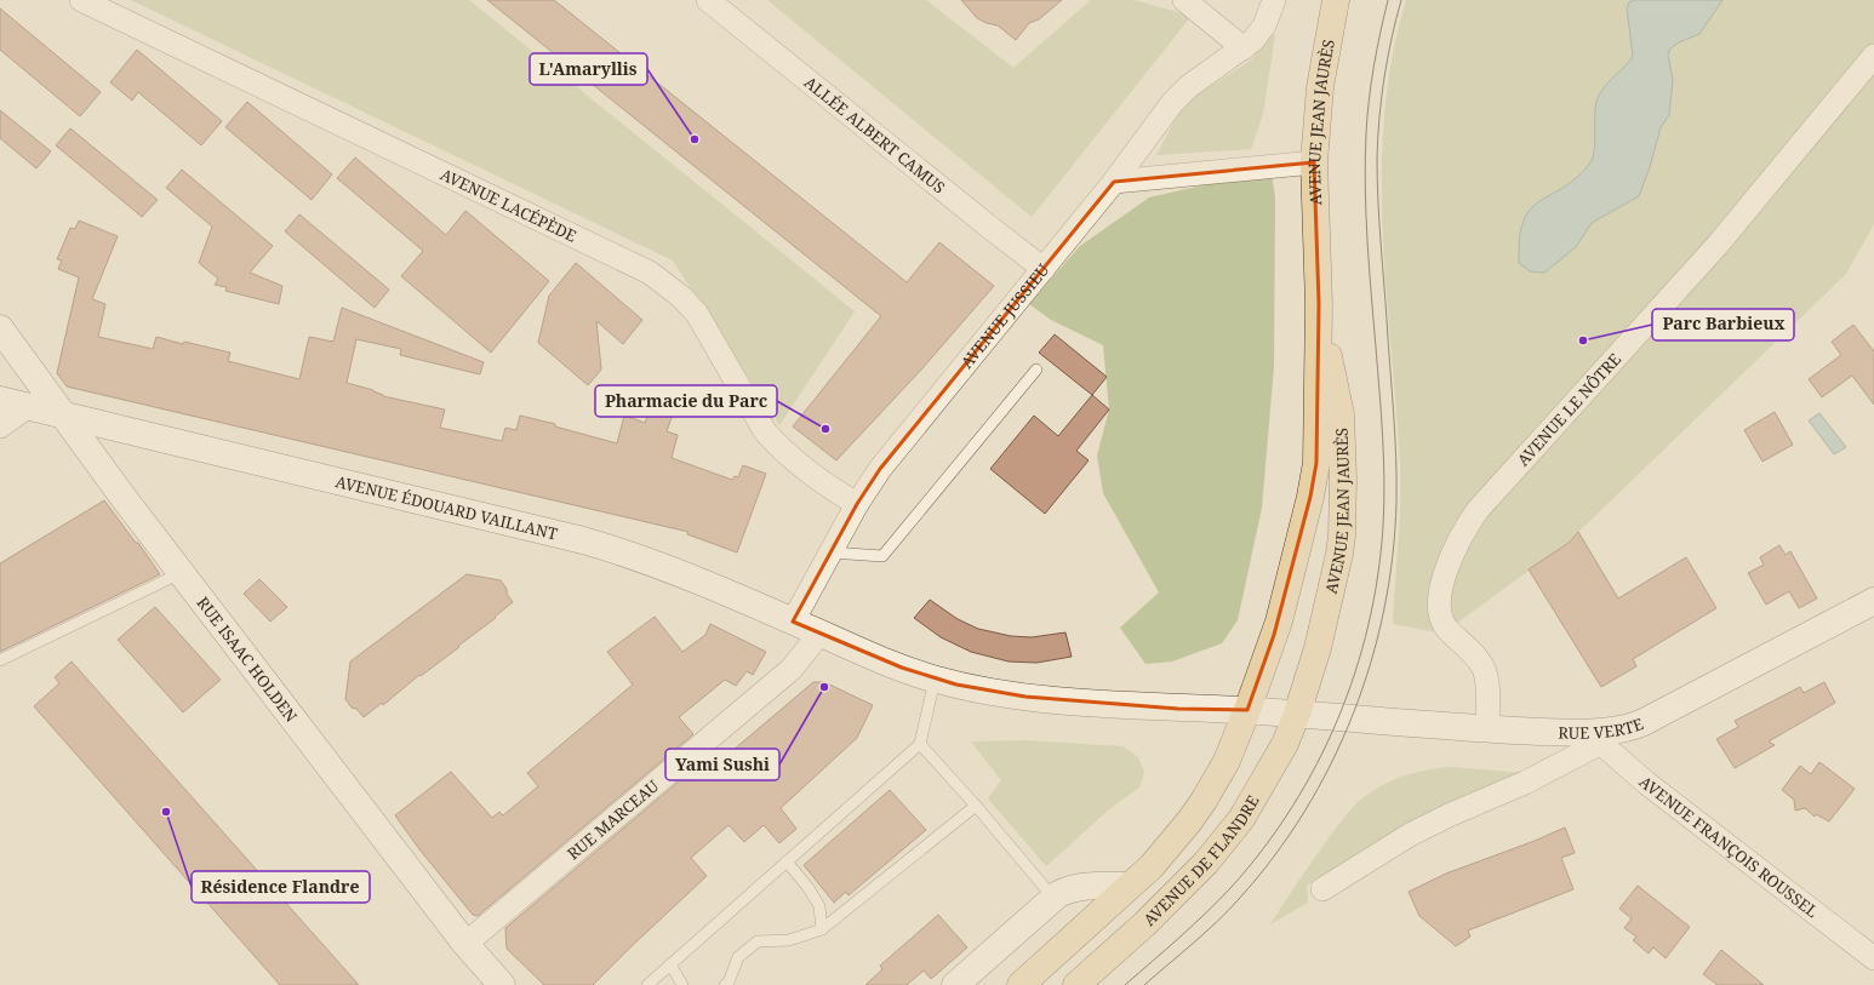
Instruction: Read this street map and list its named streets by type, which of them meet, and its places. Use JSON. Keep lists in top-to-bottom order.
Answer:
{
  "streets": {
    "main road": ["AVENUE JEAN JAURÈS", "AVENUE DE FLANDRE"],
    "street": [
      "ALLÉE ALBERT CAMUS",
      "AVENUE LACÉPÈDE",
      "AVENUE JUSSIEU",
      "AVENUE LE NÔTRE",
      "AVENUE ÉDOUARD VAILLANT",
      "RUE ISAAC HOLDEN",
      "RUE VERTE",
      "RUE MARCEAU",
      "AVENUE FRANÇOIS ROUSSEL"
    ]
  },
  "crossings": [
    ["AVENUE JEAN JAURÈS", "RUE VERTE"],
    ["AVENUE JEAN JAURÈS", "AVENUE DE FLANDRE"],
    ["ALLÉE ALBERT CAMUS", "AVENUE JUSSIEU"],
    ["AVENUE LACÉPÈDE", "AVENUE JUSSIEU"],
    ["AVENUE JUSSIEU", "AVENUE ÉDOUARD VAILLANT"],
    ["AVENUE LE NÔTRE", "RUE VERTE"],
    ["AVENUE ÉDOUARD VAILLANT", "RUE ISAAC HOLDEN"],
    ["AVENUE ÉDOUARD VAILLANT", "RUE VERTE"],
    ["AVENUE ÉDOUARD VAILLANT", "RUE MARCEAU"],
    ["RUE ISAAC HOLDEN", "RUE MARCEAU"],
    ["RUE VERTE", "AVENUE FRANÇOIS ROUSSEL"],
    ["RUE VERTE", "AVENUE DE FLANDRE"]
  ],
  "places": [
    "L'Amaryllis",
    "Parc Barbieux",
    "Pharmacie du Parc",
    "Yami Sushi",
    "Résidence Flandre"
  ]
}
